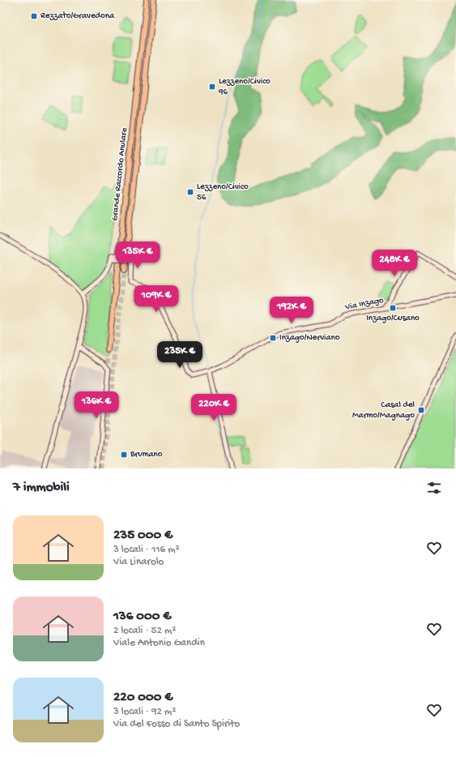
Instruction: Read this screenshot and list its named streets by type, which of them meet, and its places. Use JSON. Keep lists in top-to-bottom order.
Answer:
{
  "streets": {
    "highway": ["Grande Raccordo Anulare"],
    "street": ["Via Inzago"]
  },
  "places": {
    "transit": [
      "Rezzato/Gravedona",
      "Lezzeno/Civico 96",
      "Lezzeno/Civico 56",
      "Inzago/Cusano",
      "Inzago/Nerviano",
      "Casal del Marmo/Magnago",
      "Brumano"
    ]
  },
  "page": {
    "price": [
      "135K €",
      "248K €",
      "109K €",
      "192K €",
      "235K €",
      "136K €",
      "220K €"
    ],
    "heading": "7 immobili",
    "list": [
      {
        "name": "235 000 €",
        "note": "3 locali · 116 m² · Via Linarolo"
      },
      {
        "name": "136 000 €",
        "note": "2 locali · 52 m² · Viale Antonio Gandin"
      },
      {
        "name": "220 000 €",
        "note": "3 locali · 92 m² · Via del Fosso di Santo Spirito"
      }
    ]
  }
}
